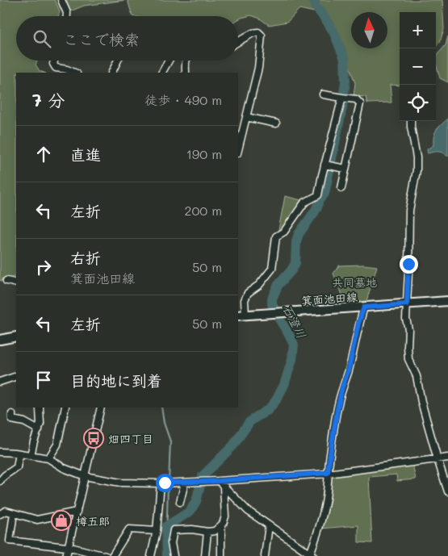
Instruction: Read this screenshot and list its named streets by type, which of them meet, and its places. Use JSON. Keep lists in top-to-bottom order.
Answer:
{
  "streets": {
    "main road": ["箕面池田線"]
  },
  "water": ["石澄川"],
  "parks": ["共同墓地"],
  "places": {
    "bus stop": ["畑四丁目"],
    "shop": ["樽五郎"]
  },
  "north": "top",
  "page": {
    "map_buttons": ["+", "−"],
    "search": "ここで検索",
    "heading": ["7 分", "徒歩 · 490 m"],
    "list": [
      ["直進", "190 m"],
      ["左折", "200 m"],
      ["右折", "箕面池田線", "50 m"],
      ["左折", "50 m"],
      "目的地に到着"
    ]
  }
}
